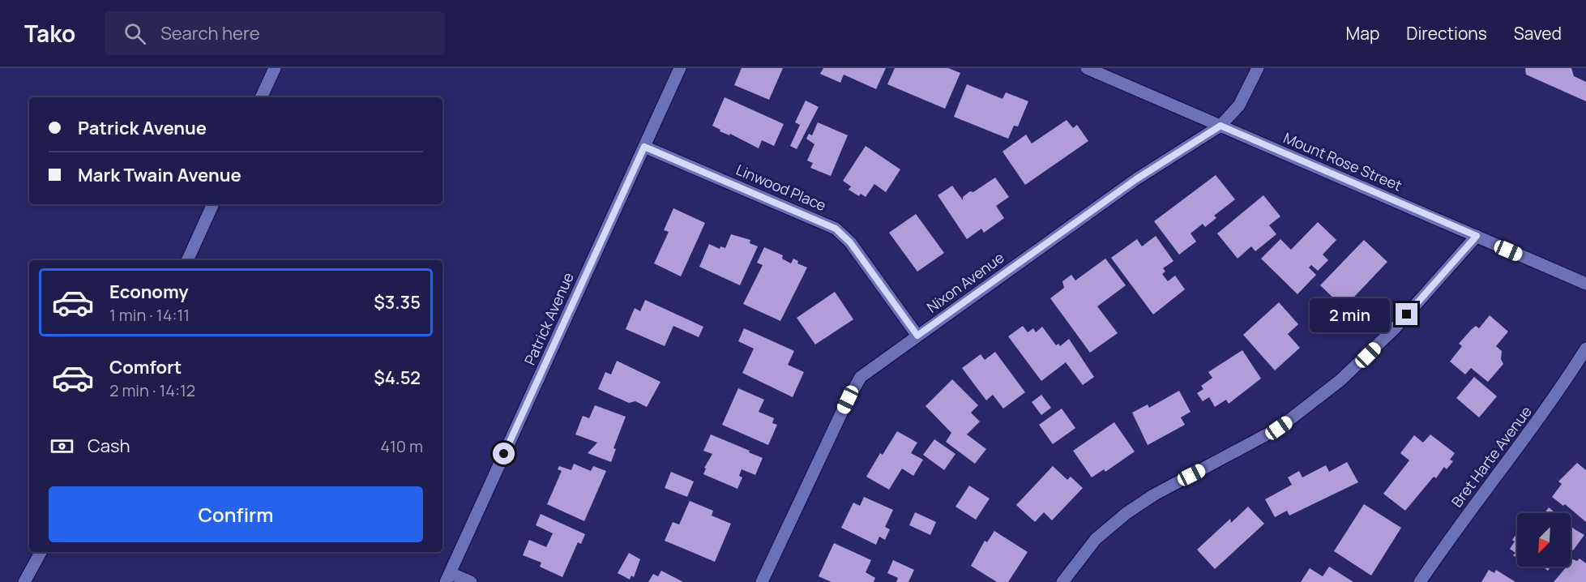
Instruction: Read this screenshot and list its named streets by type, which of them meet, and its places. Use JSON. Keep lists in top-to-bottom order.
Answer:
{
  "streets": {
    "street": [
      "Mount Rose Street",
      "Linwood Place",
      "Nixon Avenue",
      "Patrick Avenue",
      "Bret Harte Avenue"
    ]
  },
  "crossings": [
    ["Mount Rose Street", "Nixon Avenue"],
    ["Linwood Place", "Nixon Avenue"],
    ["Linwood Place", "Patrick Avenue"]
  ],
  "north": "bottom left",
  "page": {
    "header": "Tako",
    "search": "Search here",
    "nav": ["Map", "Directions", "Saved"],
    "banner": ["Patrick Avenue", "Mark Twain Avenue"],
    "list": [
      {
        "name": "Economy",
        "note": "1 min · 14:11",
        "value": "$3.35"
      },
      {
        "name": "Comfort",
        "note": "2 min · 14:12",
        "value": "$4.52"
      }
    ],
    "bubble": "2 min",
    "pay": ["Cash", "410 m"],
    "buttons": "Confirm"
  }
}
